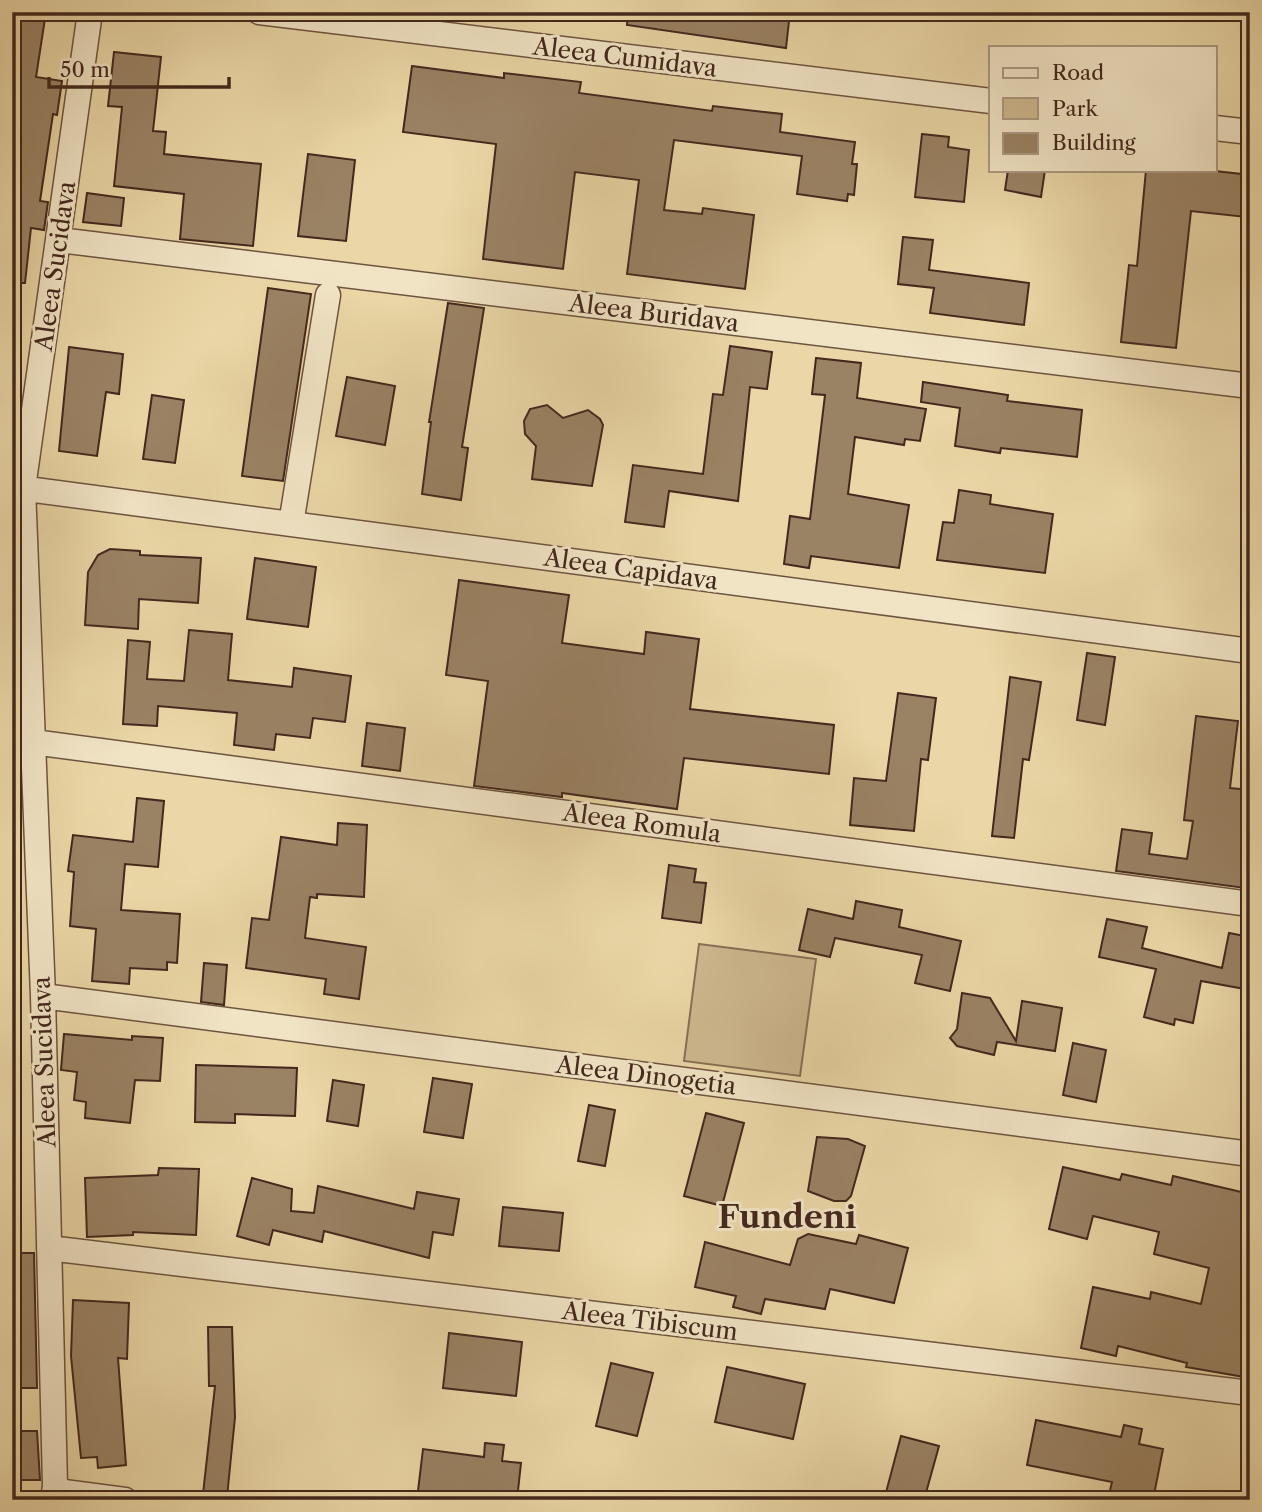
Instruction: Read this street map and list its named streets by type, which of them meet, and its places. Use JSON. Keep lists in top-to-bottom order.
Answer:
{
  "streets": {
    "street": [
      "Aleea Cumidava",
      "Aleea Sucidava",
      "Aleea Buridava",
      "Aleea Capidava",
      "Aleea Romula",
      "Aleea Dinogetia",
      "Aleea Tibiscum"
    ]
  },
  "crossings": [
    ["Aleea Sucidava", "Aleea Buridava"],
    ["Aleea Sucidava", "Aleea Capidava"],
    ["Aleea Sucidava", "Aleea Romula"],
    ["Aleea Sucidava", "Aleea Dinogetia"],
    ["Aleea Sucidava", "Aleea Tibiscum"]
  ],
  "districts": ["Fundeni"],
  "legend": ["Road", "Park", "Building"],
  "scale_bar": "50 m"
}
